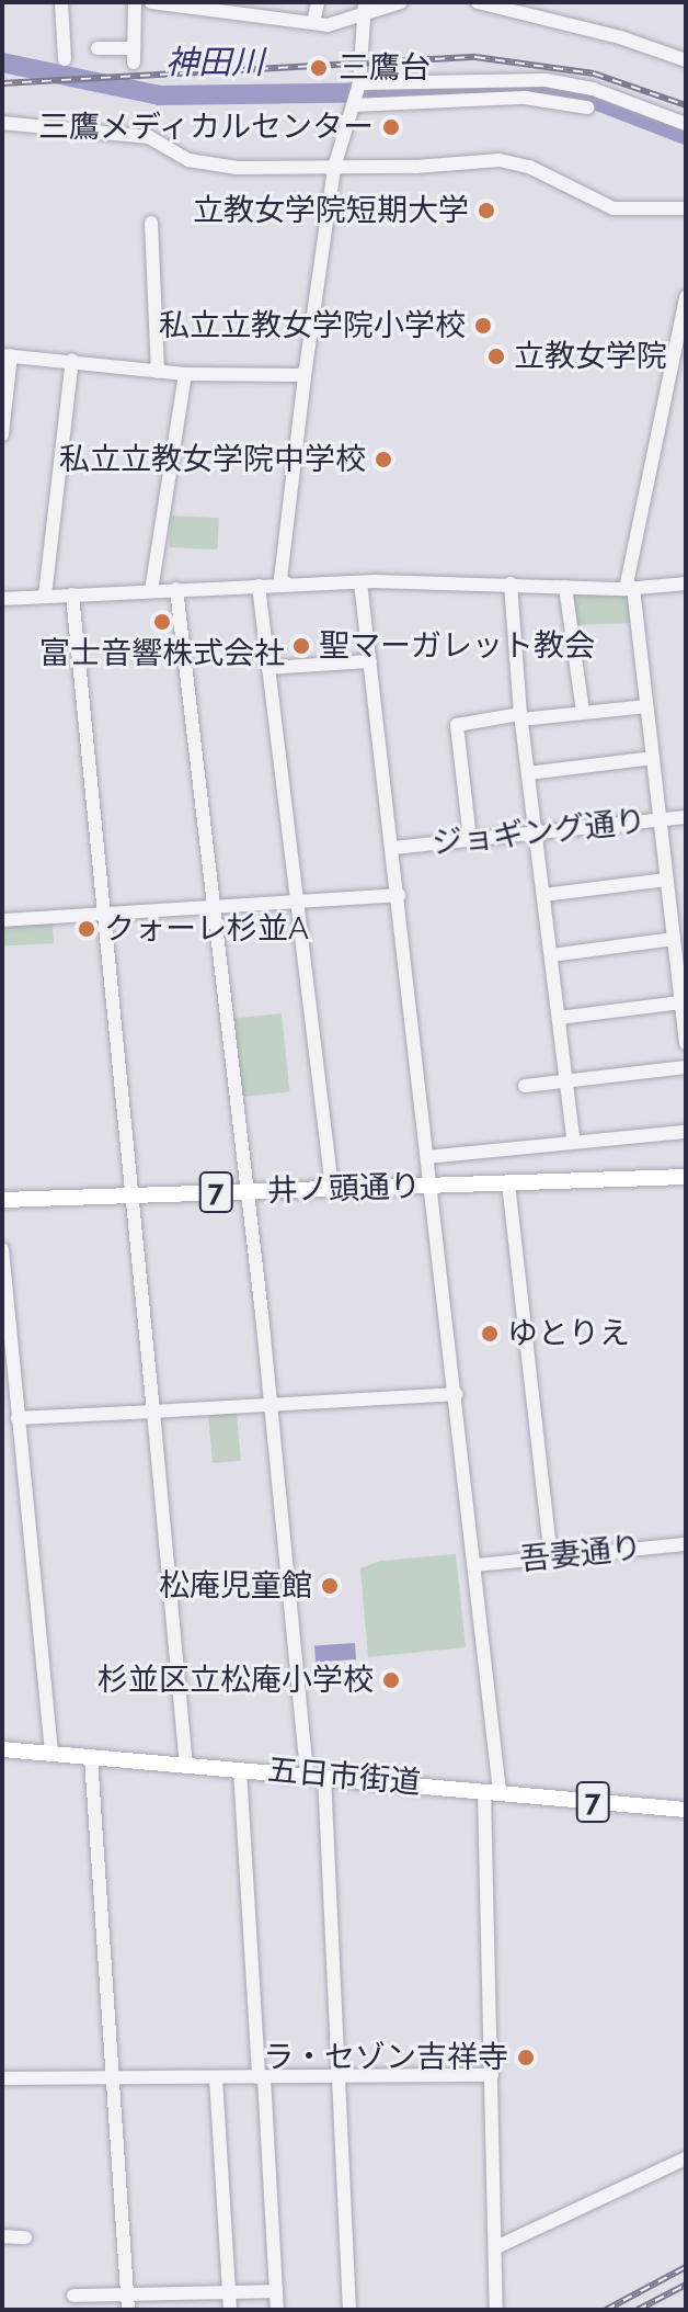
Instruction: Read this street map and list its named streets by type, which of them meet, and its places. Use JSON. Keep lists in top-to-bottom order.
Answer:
{
  "streets": {
    "main road": ["井ノ頭通り", "7", "五日市街道"],
    "street": ["ジョギング通り", "吾妻通り"]
  },
  "water": ["神田川"],
  "places": [
    "三鷹台",
    "三鷹メディカルセンター",
    "立教女学院短期大学",
    "私立立教女学院小学校",
    "立教女学院",
    "私立立教女学院中学校",
    "富士音響株式会社",
    "聖マーガレット教会",
    "クォーレ杉並A",
    "ゆとりえ",
    "松庵児童館",
    "杉並区立松庵小学校",
    "ラ・セゾン吉祥寺"
  ]
}
